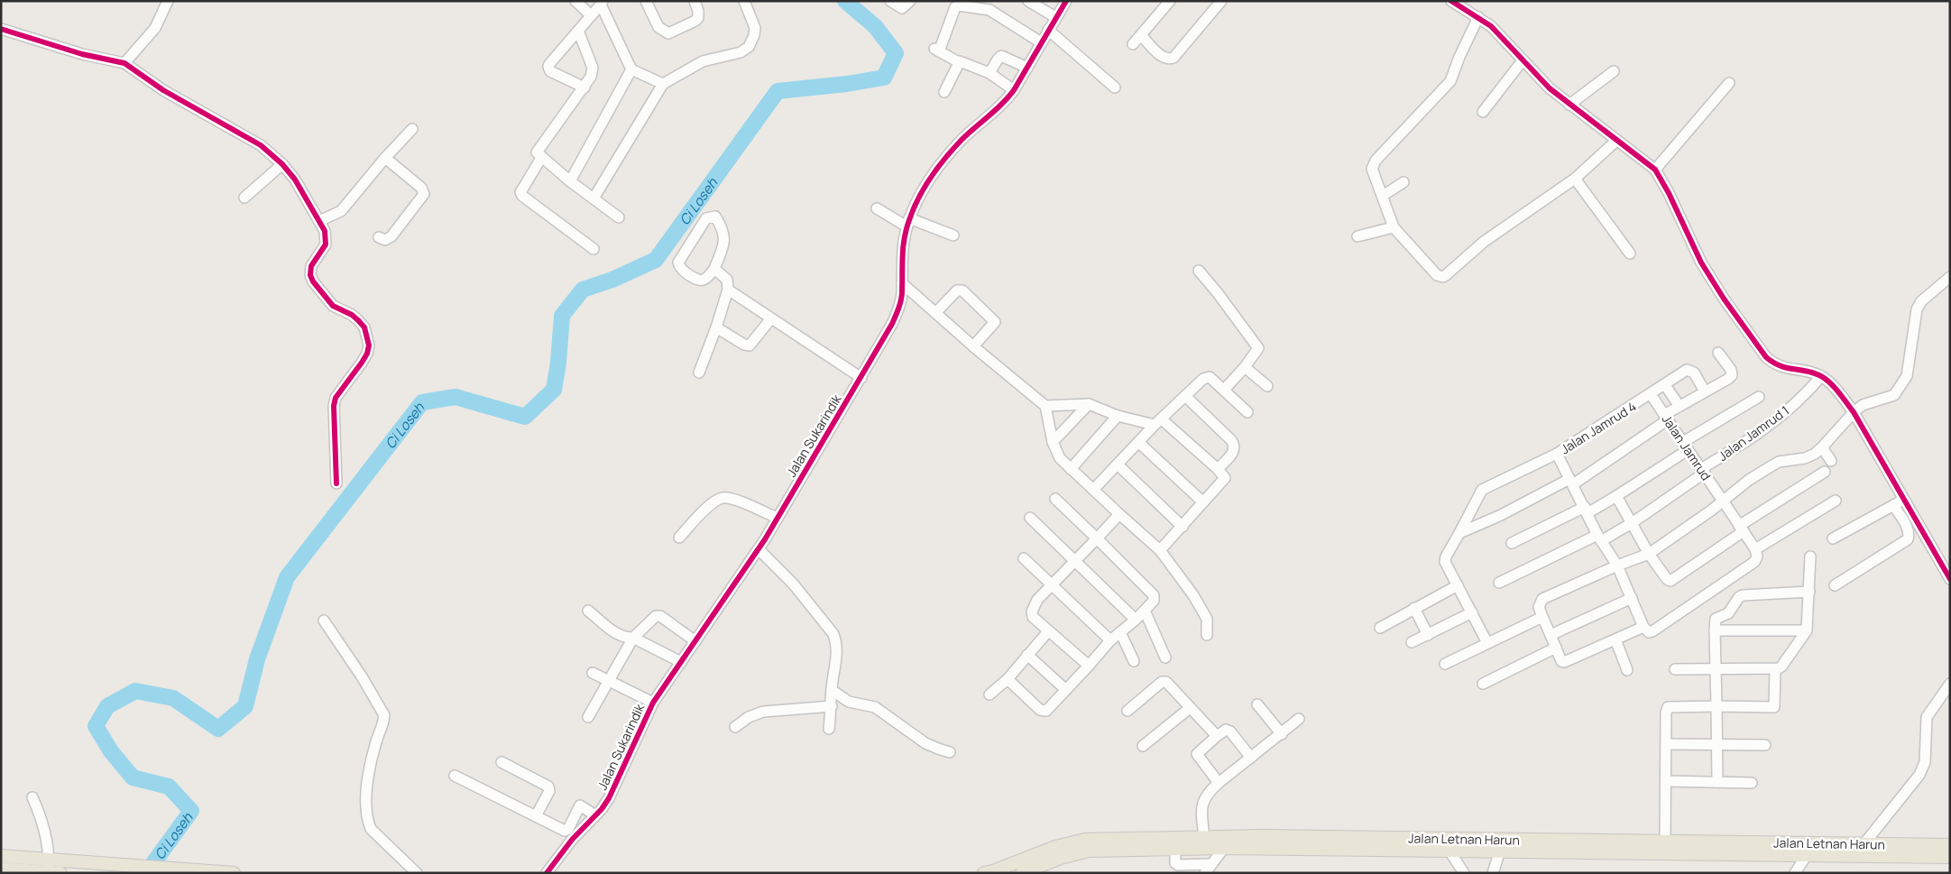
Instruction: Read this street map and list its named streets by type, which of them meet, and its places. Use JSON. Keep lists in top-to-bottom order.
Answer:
{
  "streets": {
    "main road": ["Jalan Letnan Harun"],
    "street": [
      "Jalan Jamrud 4",
      "Jalan Jamrud 1",
      "Jalan Sukarindik",
      "Jalan Jamrud"
    ]
  },
  "crossings": [
    ["Jalan Jamrud 4", "Jalan Jamrud"],
    ["Jalan Jamrud 1", "Jalan Jamrud"]
  ],
  "water": ["Ci Loseh"]
}
